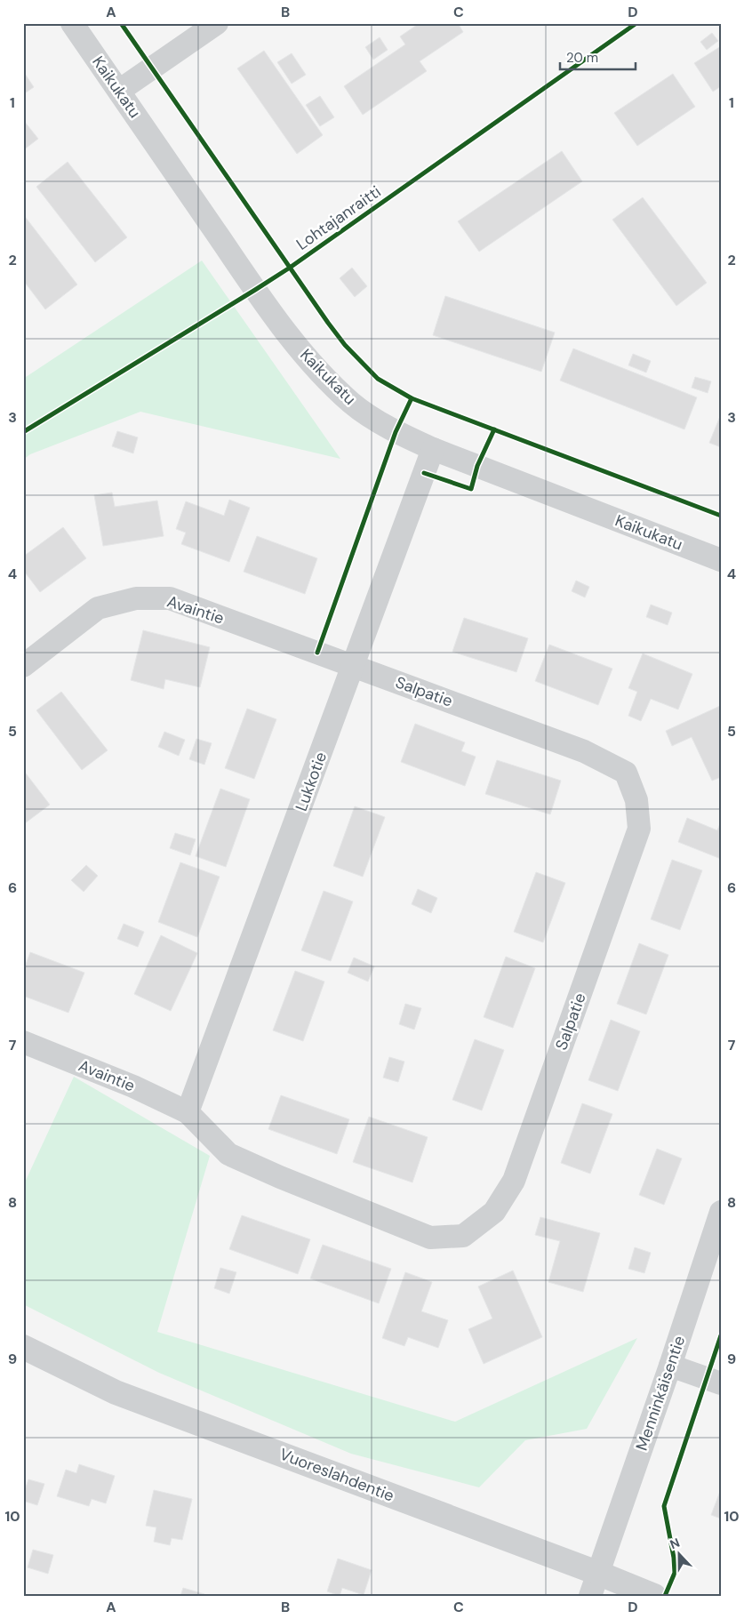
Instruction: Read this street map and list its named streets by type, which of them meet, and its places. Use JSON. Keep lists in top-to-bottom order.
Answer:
{
  "streets": {
    "street": [
      "Kaikukatu",
      "Avaintie",
      "Salpatie",
      "Lukkotie",
      "Menninkäisentie",
      "Vuoreslahdentie"
    ],
    "cycle path": ["Lohtajanraitti"]
  },
  "crossings": [
    ["Kaikukatu", "Lukkotie"],
    ["Avaintie", "Salpatie"],
    ["Avaintie", "Lukkotie"],
    ["Salpatie", "Lukkotie"],
    ["Menninkäisentie", "Vuoreslahdentie"]
  ],
  "scale_bar": "20 m",
  "north": "top",
  "grid": {
    "columns": [
      "A",
      "B",
      "C",
      "D"
    ],
    "rows": [
      "1",
      "2",
      "3",
      "4",
      "5",
      "6",
      "7",
      "8",
      "9",
      "10"
    ]
  }
}
